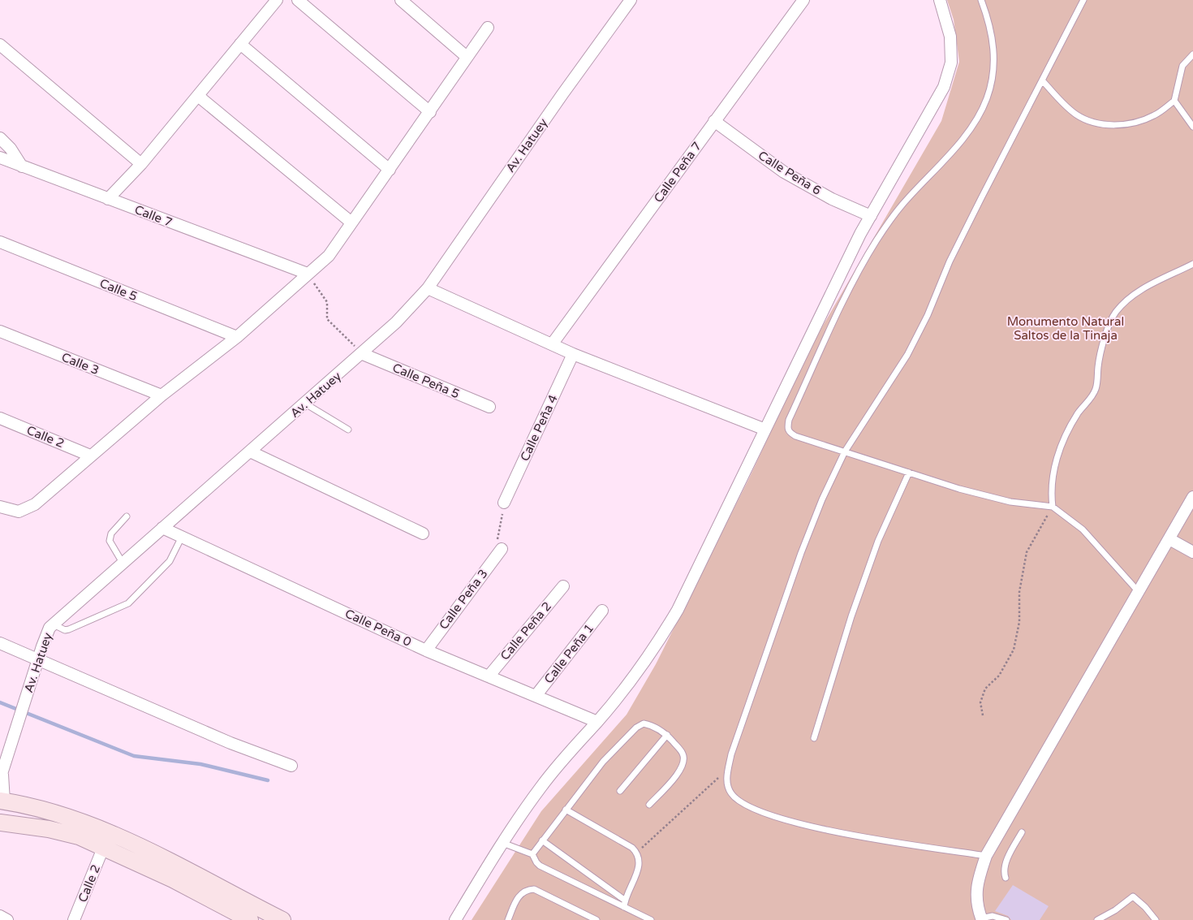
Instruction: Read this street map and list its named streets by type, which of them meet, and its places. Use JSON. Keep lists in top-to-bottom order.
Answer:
{
  "streets": {
    "main road": ["Av. Hatuey"],
    "street": [
      "Calle Peña 7",
      "Calle Peña 6",
      "Calle 7",
      "Calle 5",
      "Calle 3",
      "Calle Peña 5",
      "Calle Peña 4",
      "Calle 2",
      "Calle Peña 3",
      "Calle Peña 0",
      "Calle Peña 2",
      "Calle Peña 1"
    ]
  },
  "crossings": [
    ["Av. Hatuey", "Calle Peña 5"],
    ["Av. Hatuey", "Calle Peña 0"],
    ["Calle Peña 7", "Calle Peña 6"],
    ["Calle Peña 3", "Calle Peña 0"],
    ["Calle Peña 0", "Calle Peña 2"],
    ["Calle Peña 0", "Calle Peña 1"]
  ],
  "parks": ["Monumento Natural Saltos de la Tinaja"]
}
